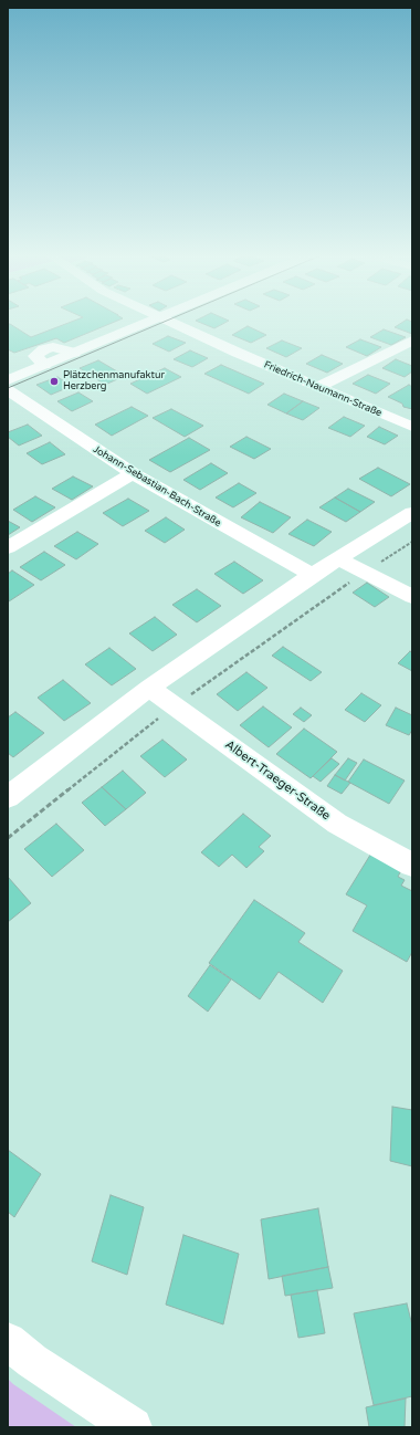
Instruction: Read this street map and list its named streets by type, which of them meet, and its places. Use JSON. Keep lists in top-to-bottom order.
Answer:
{
  "streets": {
    "street": ["Friedrich-Naumann-Straße", "Johann-Sebastian-Bach-Straße", "Albert-Traeger-Straße"]
  },
  "places": ["Plätzchenmanufaktur Herzberg"]
}
